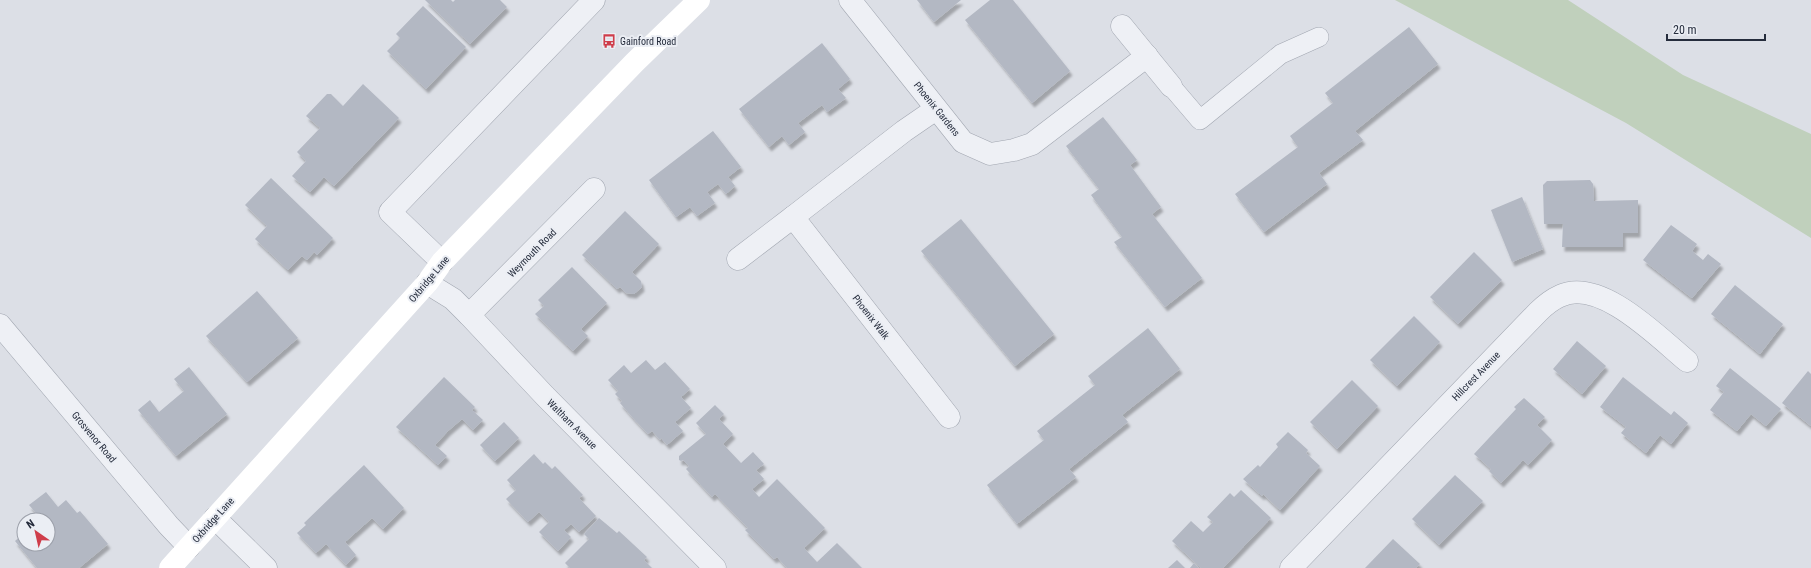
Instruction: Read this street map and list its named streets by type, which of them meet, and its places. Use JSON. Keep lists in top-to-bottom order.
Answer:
{
  "streets": {
    "street": [
      "Phoenix Gardens",
      "Weymouth Road",
      "Oxbridge Lane",
      "Phoenix Walk",
      "Hillcrest Avenue",
      "Waltham Avenue",
      "Grosvenor Road"
    ]
  },
  "crossings": [
    ["Weymouth Road", "Waltham Avenue"],
    ["Oxbridge Lane", "Waltham Avenue"],
    ["Oxbridge Lane", "Grosvenor Road"]
  ],
  "places": {
    "bus stop": ["Gainford Road"]
  },
  "scale_bar": "20 m",
  "north": "top left"
}
